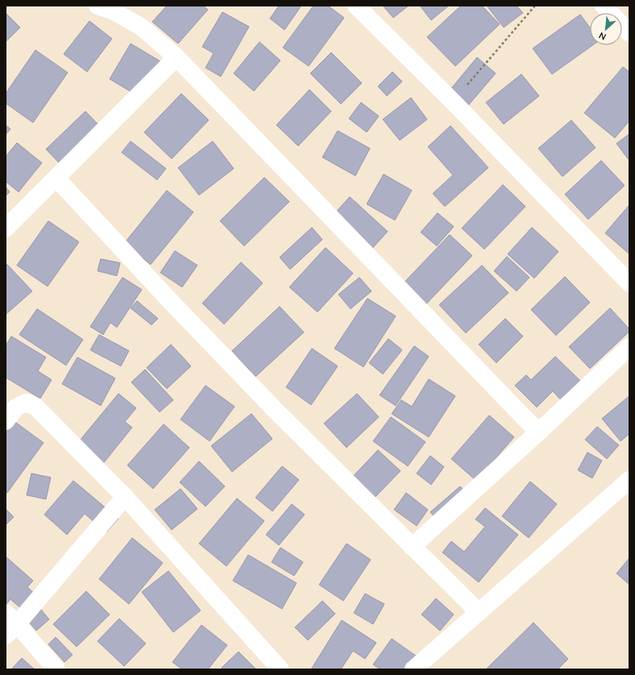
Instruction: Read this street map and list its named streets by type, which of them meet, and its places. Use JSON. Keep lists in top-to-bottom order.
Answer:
{
  "north": "bottom left"
}
